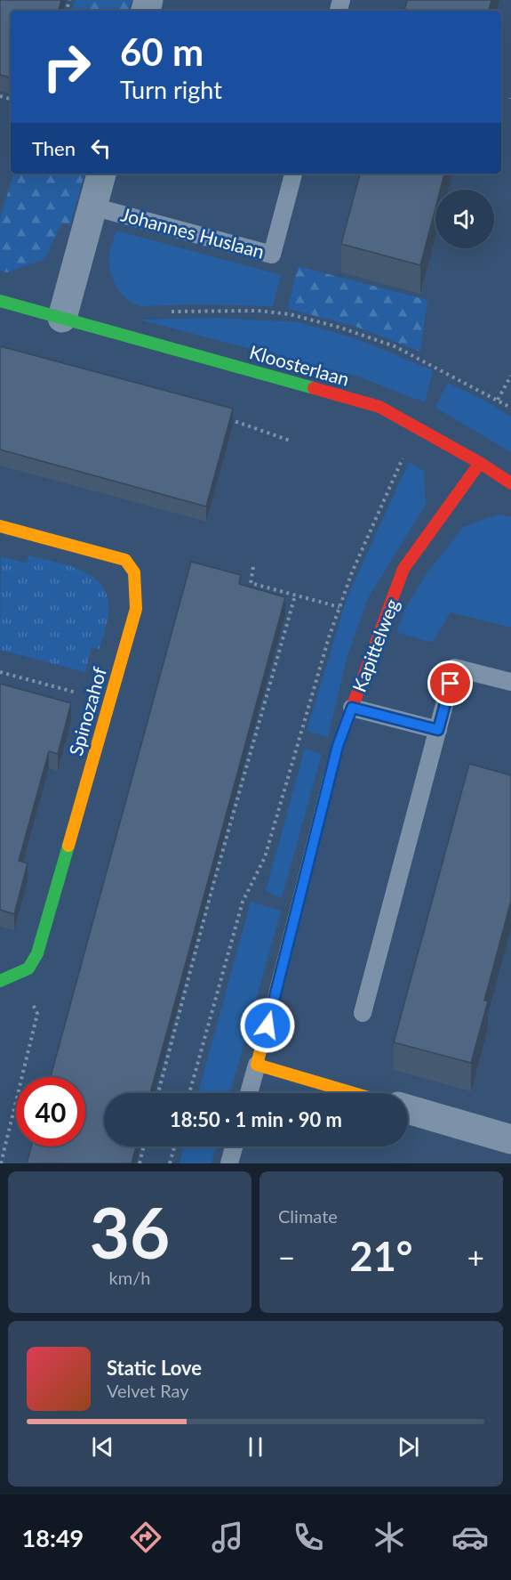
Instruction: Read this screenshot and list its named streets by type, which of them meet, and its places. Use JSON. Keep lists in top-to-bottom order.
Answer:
{
  "streets": {
    "street": ["Kloosterlaan", "Kapittelweg", "Spinozahof"],
    "lane": ["Johannes Huslaan"]
  },
  "crossings": [
    ["Kloosterlaan", "Kapittelweg"]
  ],
  "page": {
    "turn": ["60 m", "Turn right"],
    "then": "Then",
    "limit": "40",
    "trip": "18:50 · 1 min · 90 m",
    "tile": [
      ["36", "km/h"],
      "Climate"
    ],
    "heat": ["−", "21°", "+"],
    "song": ["Static Love", "Velvet Ray"],
    "tabs": "18:49"
  }
}
